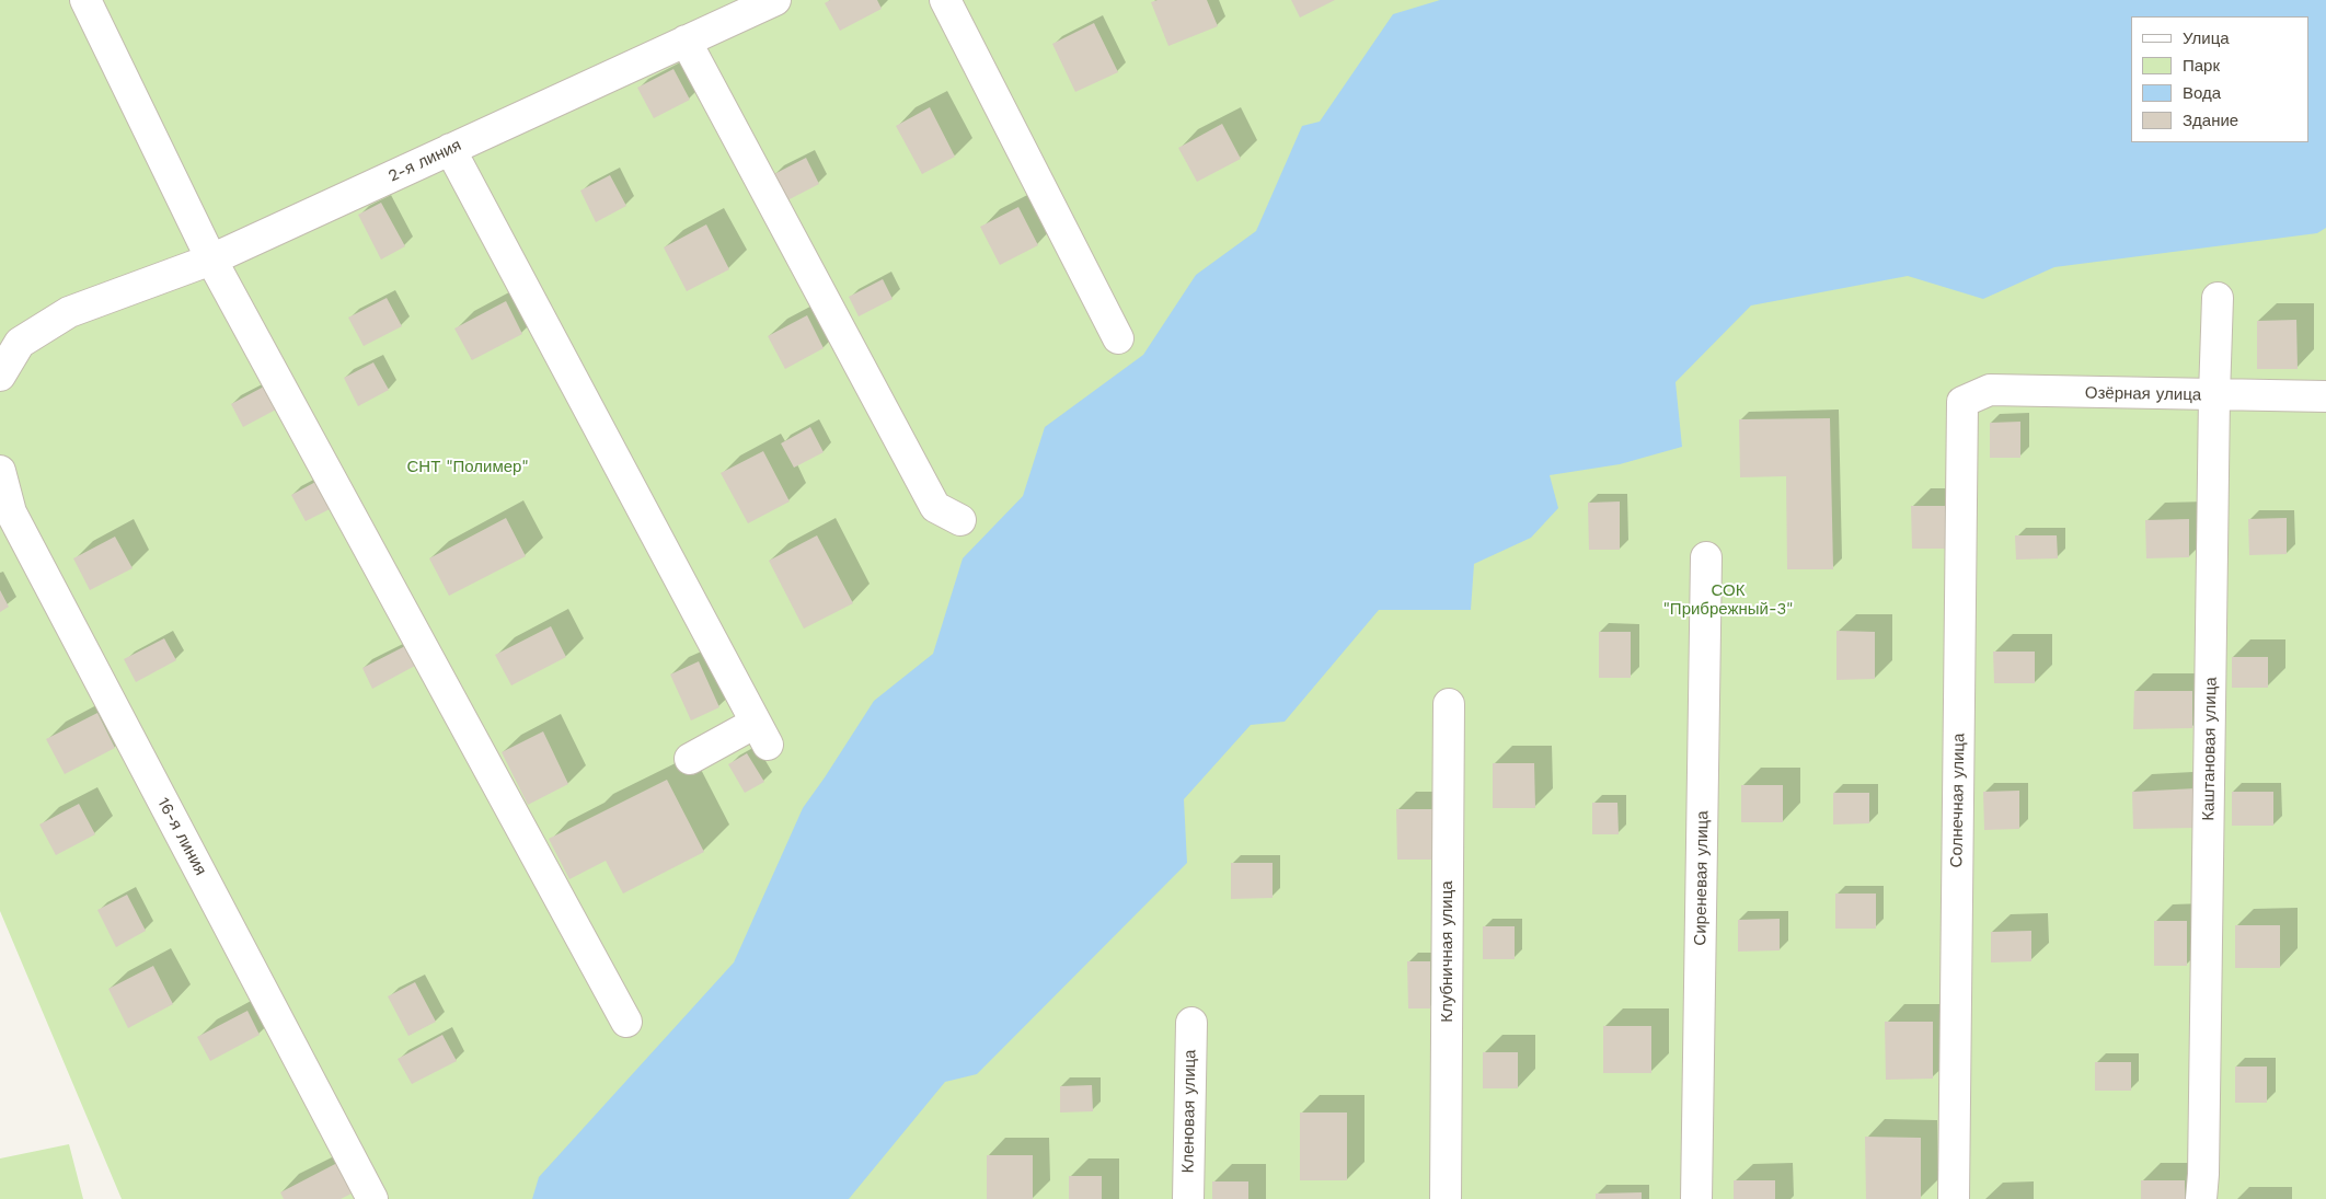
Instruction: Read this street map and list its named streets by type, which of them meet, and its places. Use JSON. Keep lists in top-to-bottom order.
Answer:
{
  "streets": {
    "street": [
      "2-я линия",
      "Озёрная улица",
      "Каштановая улица",
      "Солнечная улица",
      "16-я линия",
      "Сиреневая улица",
      "Клубничная улица",
      "Кленовая улица"
    ]
  },
  "crossings": [
    ["Озёрная улица", "Каштановая улица"],
    ["Озёрная улица", "Солнечная улица"]
  ],
  "parks": ["СНТ \"Полимер\"", "СОК \"Прибрежный-3\""],
  "legend": [
    "Улица",
    "Парк",
    "Вода",
    "Здание"
  ]
}
